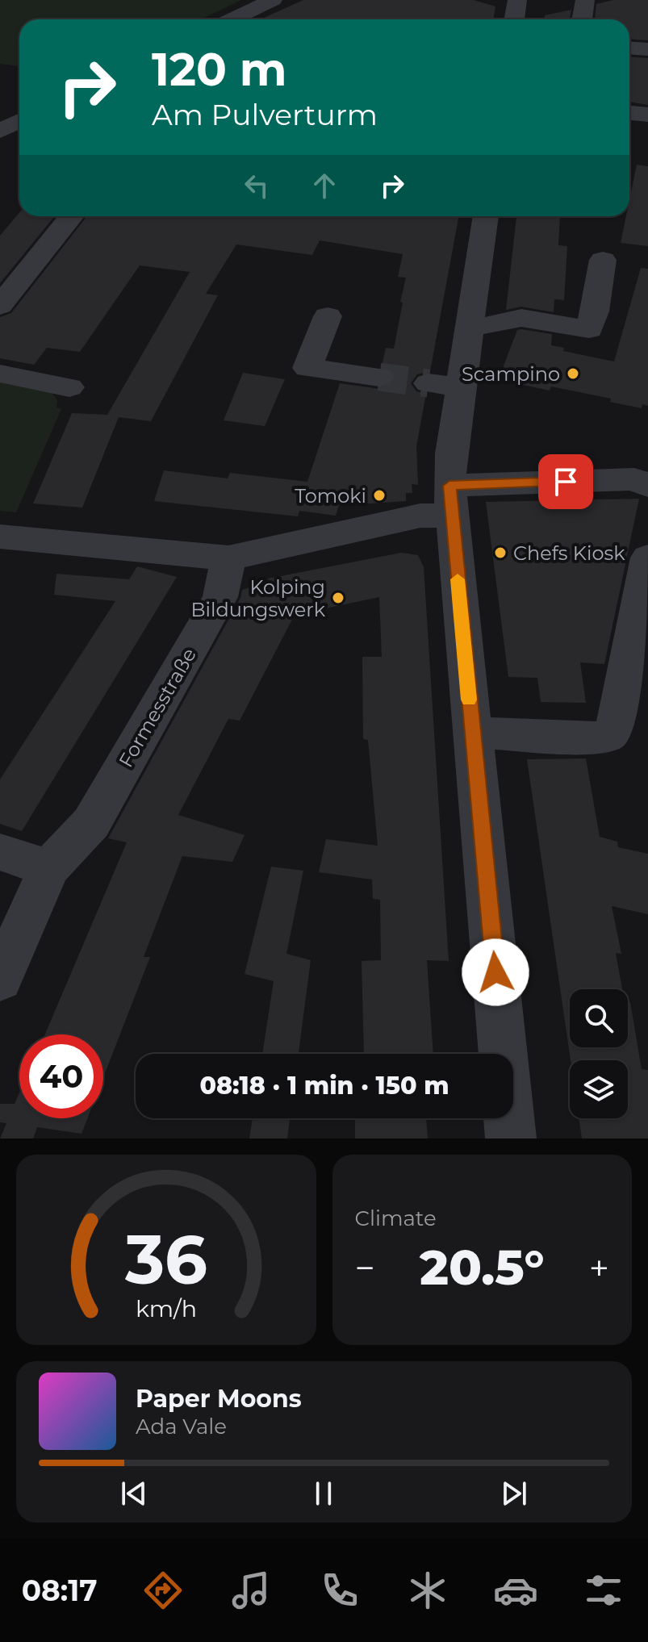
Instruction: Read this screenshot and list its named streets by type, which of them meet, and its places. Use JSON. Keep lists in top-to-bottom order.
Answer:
{
  "streets": {
    "street": ["Formesstraße"]
  },
  "places": [
    "Scampino",
    "Tomoki",
    "Chefs Kiosk",
    "Kolping Bildungswerk"
  ],
  "page": {
    "turn": ["120 m", "Am Pulverturm"],
    "limit": "40",
    "trip": "08:18 · 1 min · 150 m",
    "tile": "Climate",
    "heat": ["−", "20.5°", "+"],
    "song": ["Paper Moons", "Ada Vale"],
    "tabs": "08:17",
    "gauge": ["36", "km/h"]
  }
}
